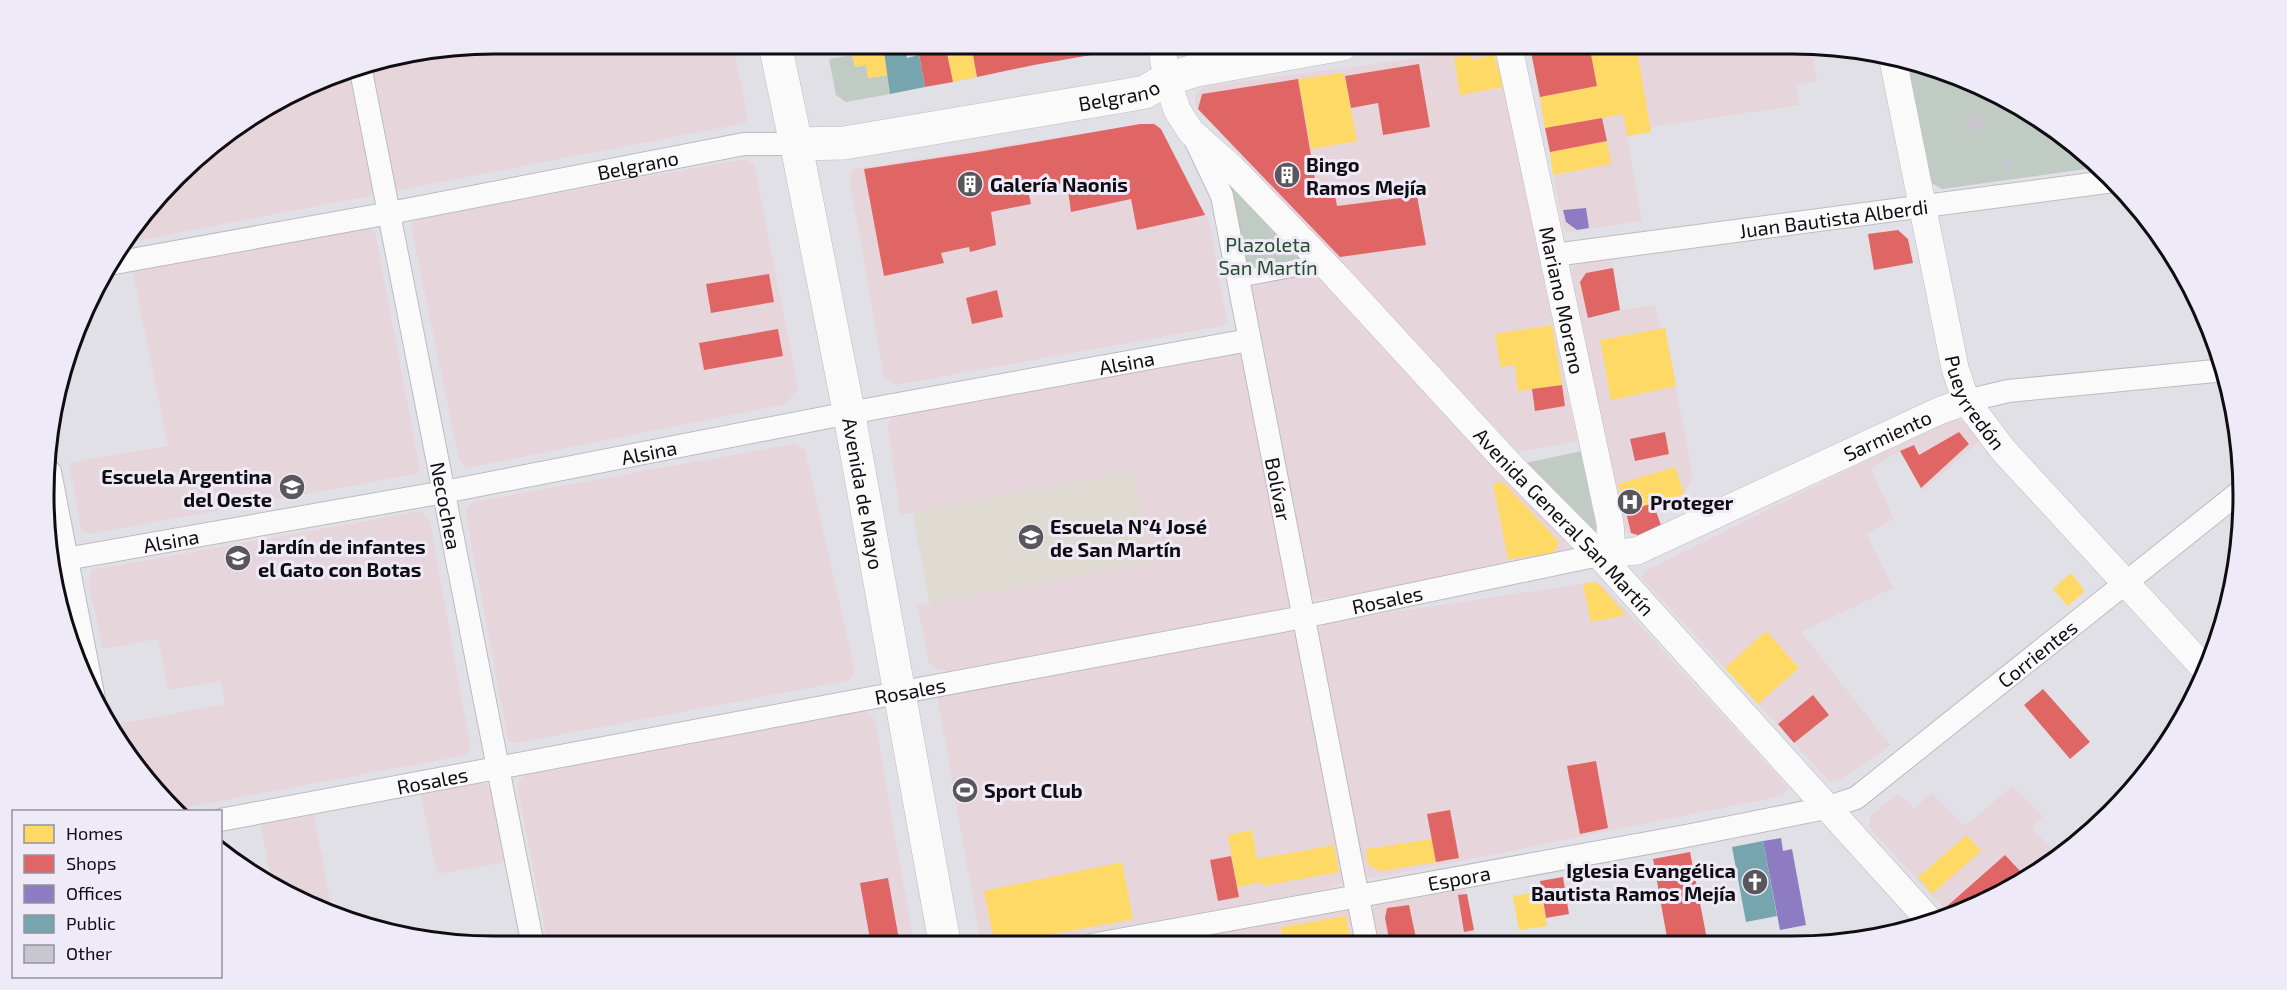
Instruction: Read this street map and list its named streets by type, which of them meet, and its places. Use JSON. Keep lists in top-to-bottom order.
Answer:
{
  "streets": {
    "main road": ["Belgrano", "Avenida de Mayo"],
    "street": [
      "Juan Bautista Alberdi",
      "Mariano Moreno",
      "Alsina",
      "Pueyrredón",
      "Sarmiento",
      "Bolívar",
      "Necochea",
      "Avenida General San Martín",
      "Rosales",
      "Corrientes",
      "Espora"
    ]
  },
  "crossings": [
    ["Belgrano", "Bolívar"],
    ["Belgrano", "Avenida de Mayo"],
    ["Belgrano", "Necochea"],
    ["Juan Bautista Alberdi", "Mariano Moreno"],
    ["Juan Bautista Alberdi", "Pueyrredón"],
    ["Mariano Moreno", "Sarmiento"],
    ["Mariano Moreno", "Avenida General San Martín"],
    ["Mariano Moreno", "Rosales"],
    ["Alsina", "Bolívar"],
    ["Alsina", "Avenida de Mayo"],
    ["Alsina", "Necochea"],
    ["Pueyrredón", "Sarmiento"],
    ["Pueyrredón", "Corrientes"],
    ["Sarmiento", "Avenida General San Martín"],
    ["Sarmiento", "Rosales"],
    ["Bolívar", "Avenida General San Martín"],
    ["Bolívar", "Rosales"],
    ["Bolívar", "Espora"],
    ["Avenida de Mayo", "Rosales"],
    ["Necochea", "Rosales"],
    ["Avenida General San Martín", "Rosales"],
    ["Avenida General San Martín", "Corrientes"],
    ["Avenida General San Martín", "Espora"],
    ["Corrientes", "Espora"]
  ],
  "parks": ["Plazoleta San Martín"],
  "places": {
    "building": ["Bingo Ramos Mejía", "Galería Naonis"],
    "school or university": ["Escuela Argentina del Oeste", "Escuela N°4 José de San Martín", "Jardín de infantes el Gato con Botas"],
    "hospital": ["Proteger"],
    "sports": ["Sport Club"],
    "church": ["Iglesia Evangélica Bautista Ramos Mejía"]
  },
  "legend": [
    "Homes",
    "Shops",
    "Offices",
    "Public",
    "Other"
  ]
}
